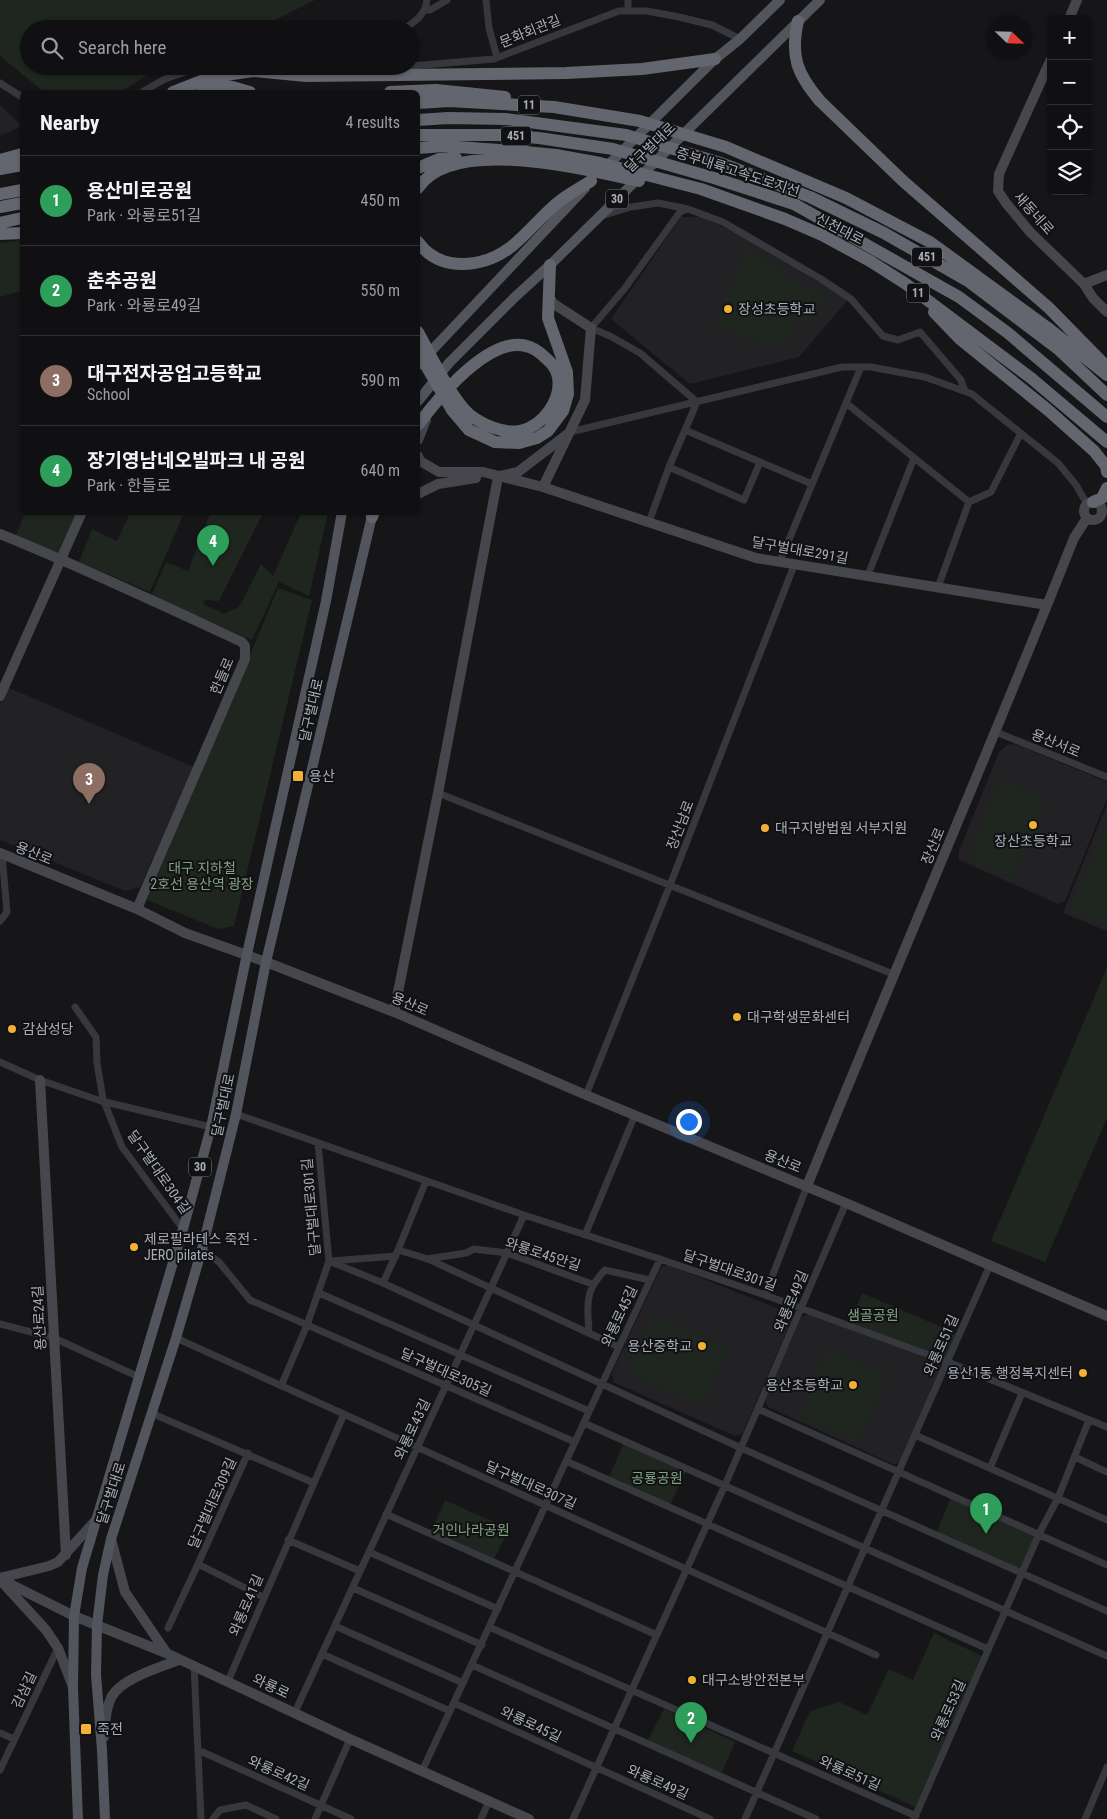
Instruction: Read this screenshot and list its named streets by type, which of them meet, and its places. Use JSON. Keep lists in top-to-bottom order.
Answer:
{
  "streets": {
    "highway": [
      "11",
      "451",
      "중부내륙고속도로지선",
      "신천대로"
    ],
    "main road": ["달구벌대로", "30"],
    "street": [
      "문화회관길",
      "새동네로",
      "달구벌대로291길",
      "한들로",
      "용산서로",
      "장산남로",
      "장산로",
      "용산로",
      "달구벌대로304길",
      "달구벌대로301길",
      "와룡로45안길",
      "와룡로49길",
      "와룡로45길",
      "용산로24길",
      "와룡로51길",
      "달구벌대로305길",
      "와룡로43길",
      "달구벌대로307길",
      "달구벌대로309길",
      "와룡로41길",
      "와룡로",
      "감삼길",
      "와룡로53길",
      "와룡로42길"
    ]
  },
  "crossings": [
    ["문화회관길", "달구벌대로"],
    ["달구벌대로", "용산로"],
    ["달구벌대로", "달구벌대로304길"],
    ["달구벌대로", "달구벌대로301길"],
    ["달구벌대로", "달구벌대로305길"],
    ["달구벌대로", "달구벌대로307길"],
    ["달구벌대로", "달구벌대로309길"],
    ["달구벌대로", "와룡로"],
    ["달구벌대로291길", "장산남로"],
    ["달구벌대로291길", "장산로"],
    ["한들로", "용산로"],
    ["용산서로", "장산로"],
    ["장산남로", "용산로"],
    ["장산로", "용산로"],
    ["용산로", "달구벌대로301길"],
    ["용산로", "와룡로49길"],
    ["용산로", "와룡로51길"],
    ["달구벌대로301길", "와룡로49길"],
    ["달구벌대로301길", "와룡로45길"],
    ["달구벌대로301길", "와룡로51길"],
    ["달구벌대로301길", "달구벌대로305길"],
    ["달구벌대로301길", "와룡로43길"],
    ["달구벌대로301길", "와룡로53길"],
    ["와룡로45안길", "와룡로45길"],
    ["와룡로45안길", "와룡로43길"],
    ["와룡로49길", "와룡로45길"],
    ["와룡로49길", "달구벌대로307길"],
    ["와룡로45길", "달구벌대로305길"],
    ["와룡로45길", "달구벌대로307길"],
    ["와룡로45길", "와룡로"],
    ["와룡로51길", "달구벌대로307길"],
    ["와룡로51길", "와룡로53길"],
    ["달구벌대로305길", "와룡로43길"],
    ["와룡로43길", "달구벌대로307길"],
    ["와룡로43길", "와룡로"],
    ["달구벌대로307길", "와룡로41길"],
    ["달구벌대로309길", "와룡로41길"],
    ["와룡로41길", "와룡로"]
  ],
  "parks": [
    "대구 지하철 2호선 용산역 광장",
    "샘골공원",
    "공룡공원",
    "거인나라공원"
  ],
  "places": {
    "other": [
      "장성초등학교",
      "장산초등학교",
      "대구지방법원 서부지원",
      "대구학생문화센터",
      "감삼성당",
      "제로필라테스 죽전 - JERO pilates",
      "용산중학교",
      "용산1동 행정복지센터",
      "용산초등학교",
      "대구소방안전본부"
    ],
    "transit": ["용산", "죽전"]
  },
  "north": "bottom right",
  "page": {
    "map_buttons": ["+", "−"],
    "search": "Search here",
    "heading": ["Nearby", "4 results"],
    "list": [
      {
        "mark": "1",
        "name": "용산미로공원",
        "note": "Park · 와룡로51길",
        "value": "450 m"
      },
      {
        "mark": "2",
        "name": "춘추공원",
        "note": "Park · 와룡로49길",
        "value": "550 m"
      },
      {
        "mark": "3",
        "name": "대구전자공업고등학교",
        "note": "School",
        "value": "590 m"
      },
      {
        "mark": "4",
        "name": "장기영남네오빌파크 내 공원",
        "note": "Park · 한들로",
        "value": "640 m"
      }
    ],
    "pins": [
      "4",
      "3",
      "1",
      "2"
    ]
  }
}
